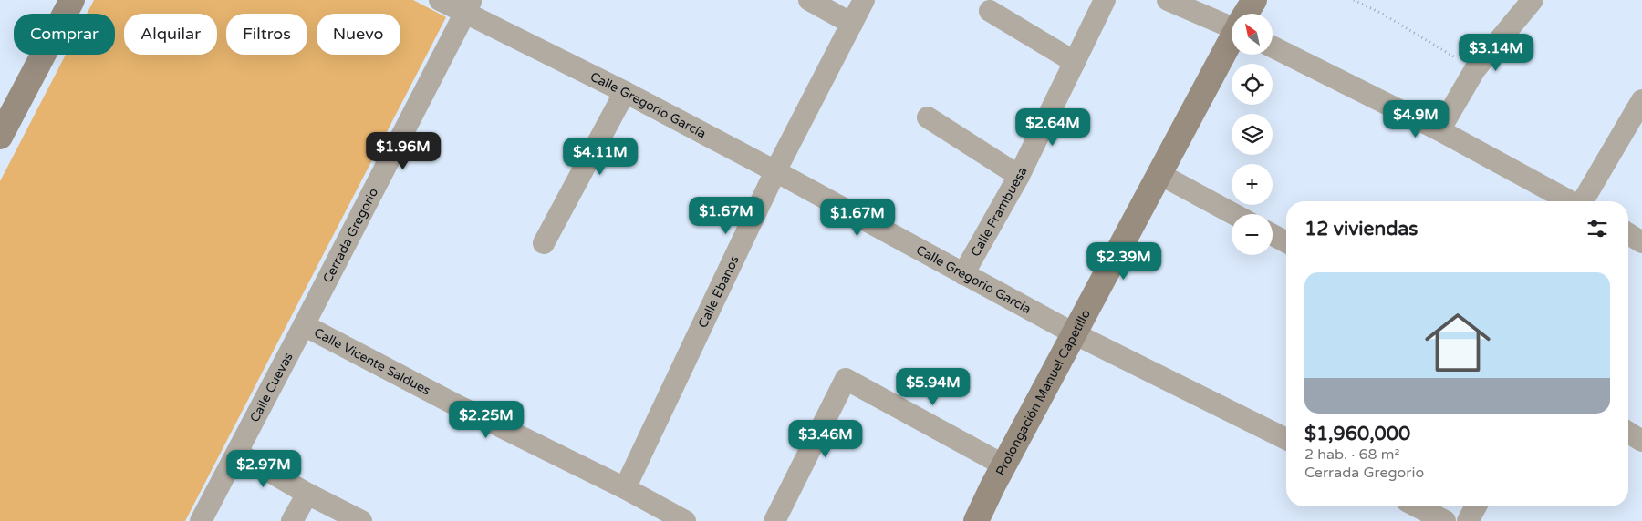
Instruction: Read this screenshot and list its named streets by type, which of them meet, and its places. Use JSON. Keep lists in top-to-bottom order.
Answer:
{
  "streets": {
    "street": [
      "Calle Gregorio García",
      "Calle Frambuesa",
      "Cerrada Gregorio",
      "Calle Ébanos",
      "Calle Vicente Saldues",
      "Calle Cuevas",
      "Prolongación Manuel Capetillo"
    ]
  },
  "crossings": [
    ["Calle Gregorio García", "Calle Frambuesa"],
    ["Calle Gregorio García", "Cerrada Gregorio"],
    ["Calle Gregorio García", "Calle Ébanos"],
    ["Calle Gregorio García", "Prolongación Manuel Capetillo"],
    ["Cerrada Gregorio", "Calle Vicente Saldues"],
    ["Cerrada Gregorio", "Calle Cuevas"],
    ["Calle Ébanos", "Calle Vicente Saldues"],
    ["Calle Vicente Saldues", "Calle Cuevas"]
  ],
  "north": "top left",
  "page": {
    "map_buttons": ["+", "−"],
    "chip": [
      "Comprar",
      "Alquilar",
      "Filtros",
      "Nuevo"
    ],
    "price": [
      "$3.14M",
      "$4.9M",
      "$2.64M",
      "$1.96M",
      "$4.11M",
      "$1.67M",
      "$1.67M",
      "$2.39M",
      "$5.94M",
      "$2.25M",
      "$3.46M",
      "$2.97M"
    ],
    "heading": "12 viviendas",
    "list": [
      {
        "name": "$1,960,000",
        "note": "2 hab. · 68 m² · Cerrada Gregorio"
      }
    ]
  }
}
